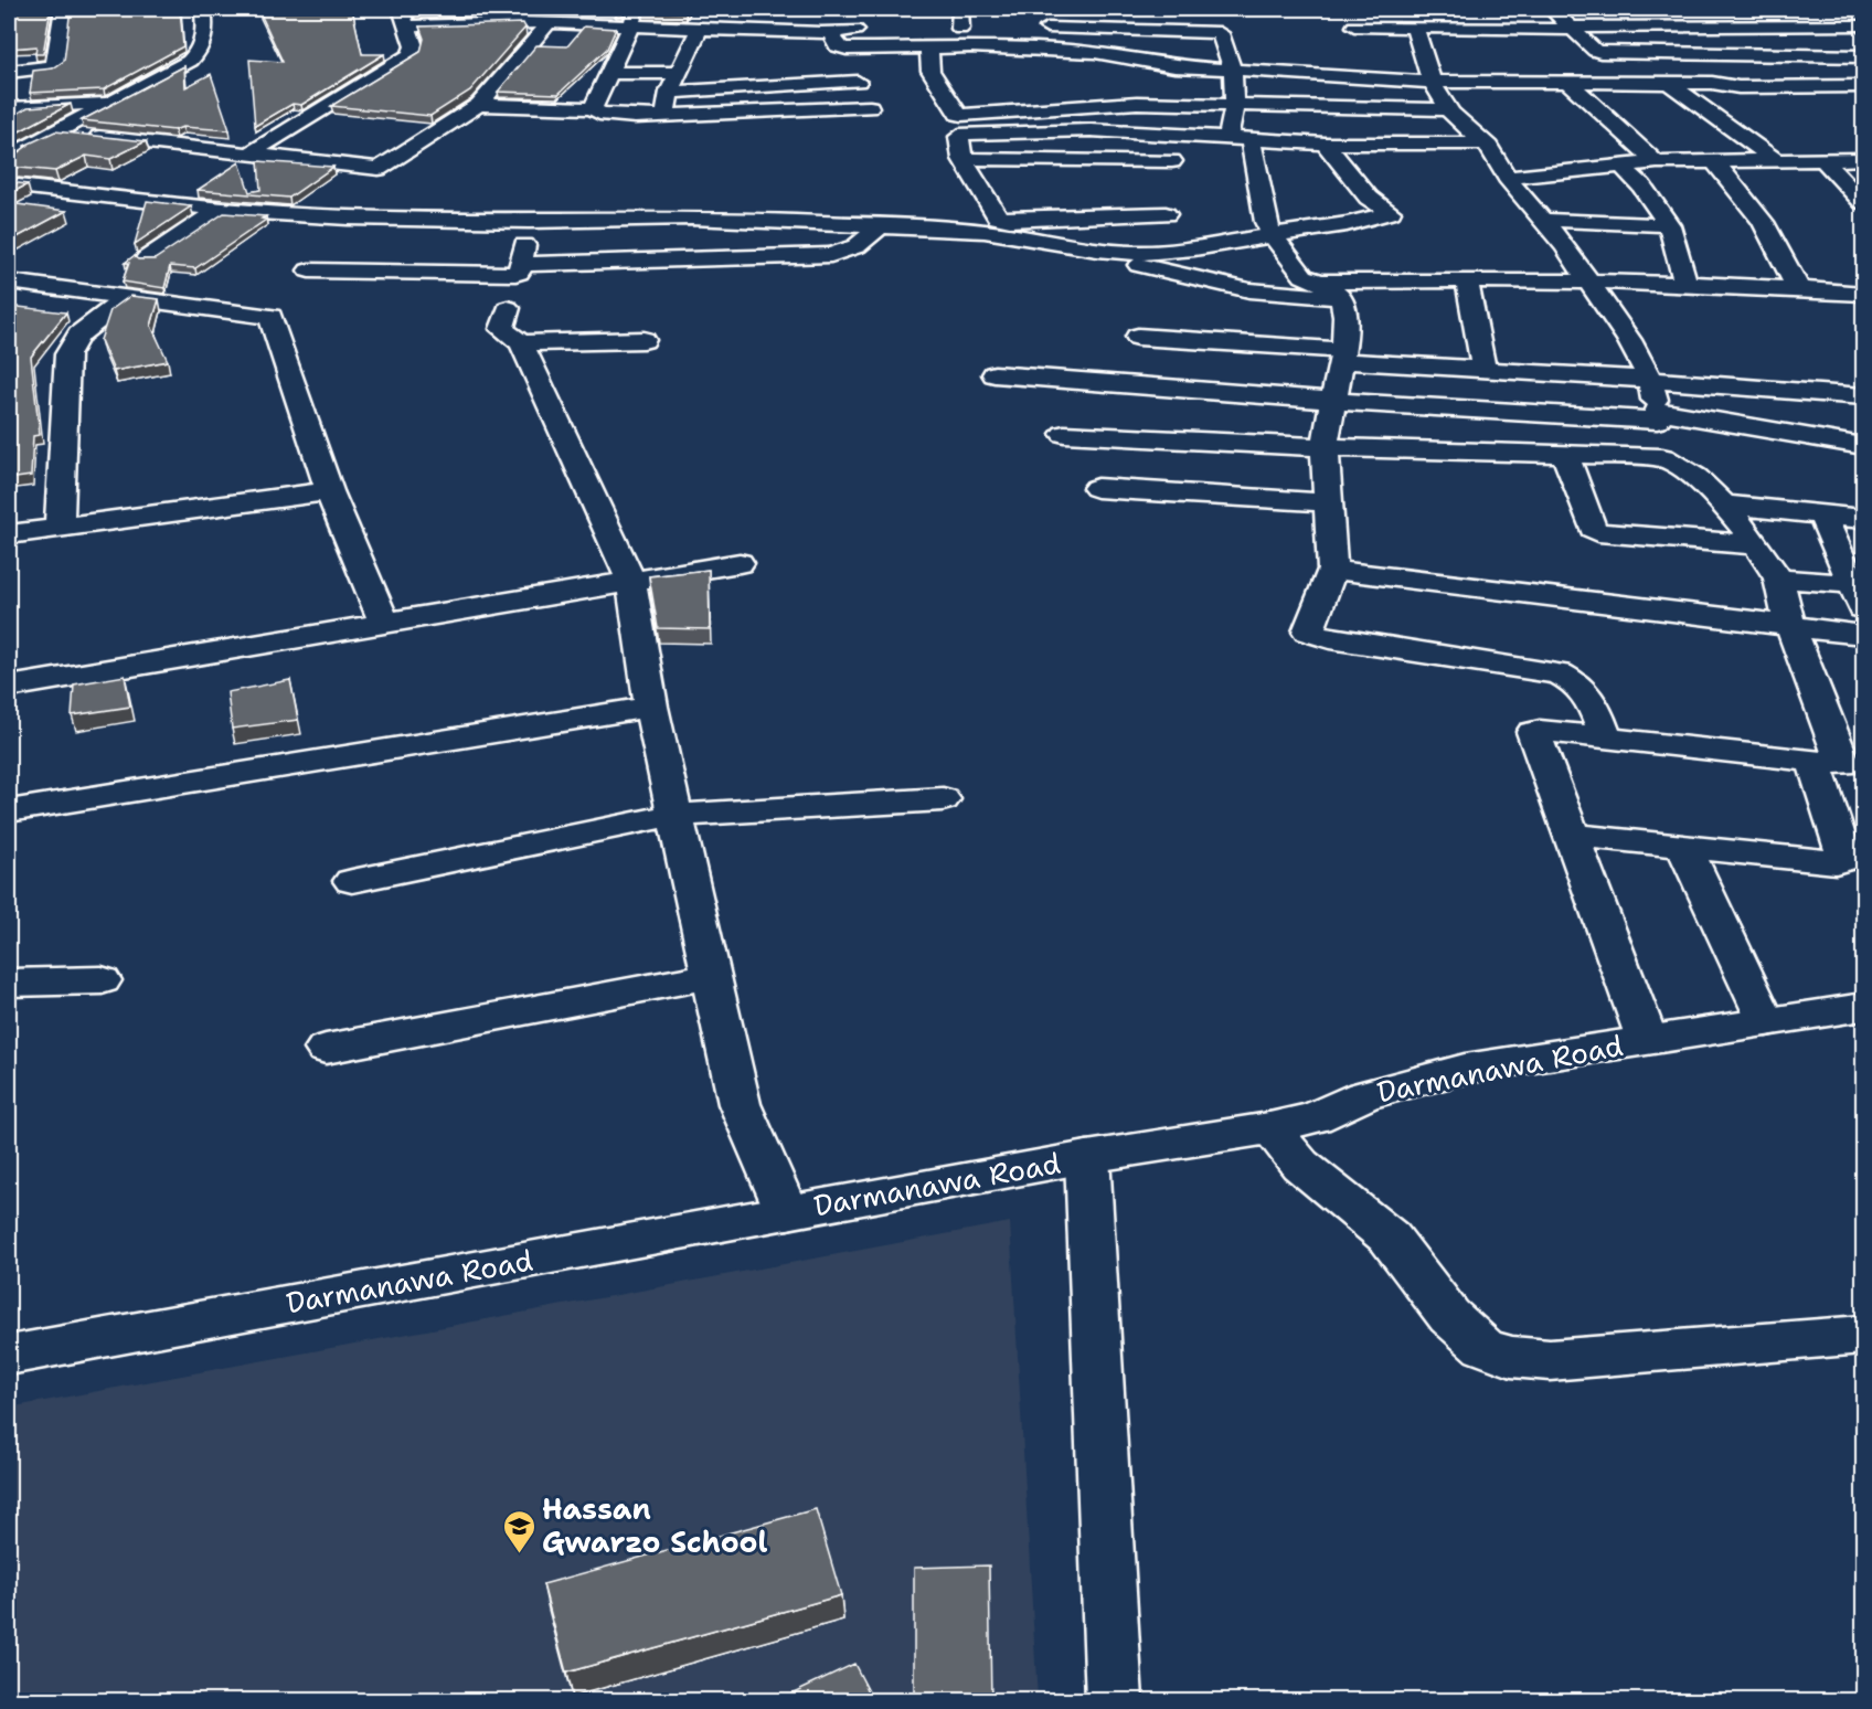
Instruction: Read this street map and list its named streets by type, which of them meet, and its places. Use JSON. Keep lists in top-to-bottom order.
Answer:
{
  "streets": {
    "street": ["Darmanawa Road"]
  },
  "places": {
    "school or university": ["Hassan Gwarzo School"]
  }
}
